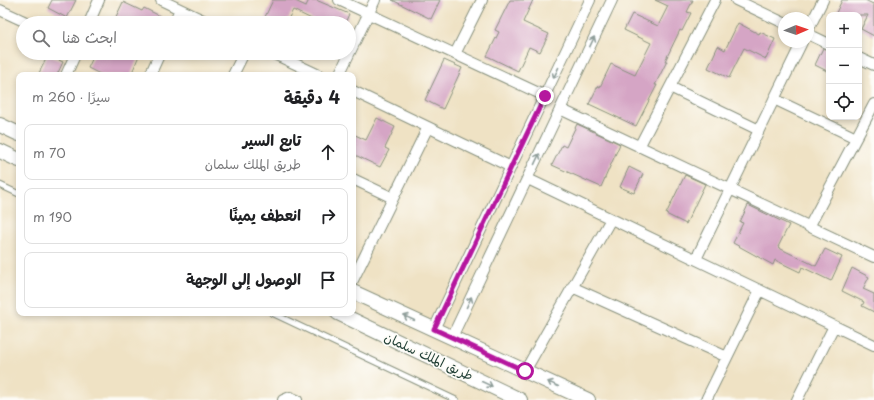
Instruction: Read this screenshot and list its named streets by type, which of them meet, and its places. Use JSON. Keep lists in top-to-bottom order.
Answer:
{
  "streets": {
    "main road": ["طريق الملك سلمان"]
  },
  "north": "right",
  "page": {
    "map_buttons": ["+", "−"],
    "search": "ابحث هنا",
    "heading": ["4 دقيقة", "سيرًا · 260 m"],
    "list": [
      ["تابع السير", "طريق الملك سلمان", "70 m"],
      ["انعطف يمينًا", "190 m"],
      "الوصول إلى الوجهة"
    ]
  }
}
